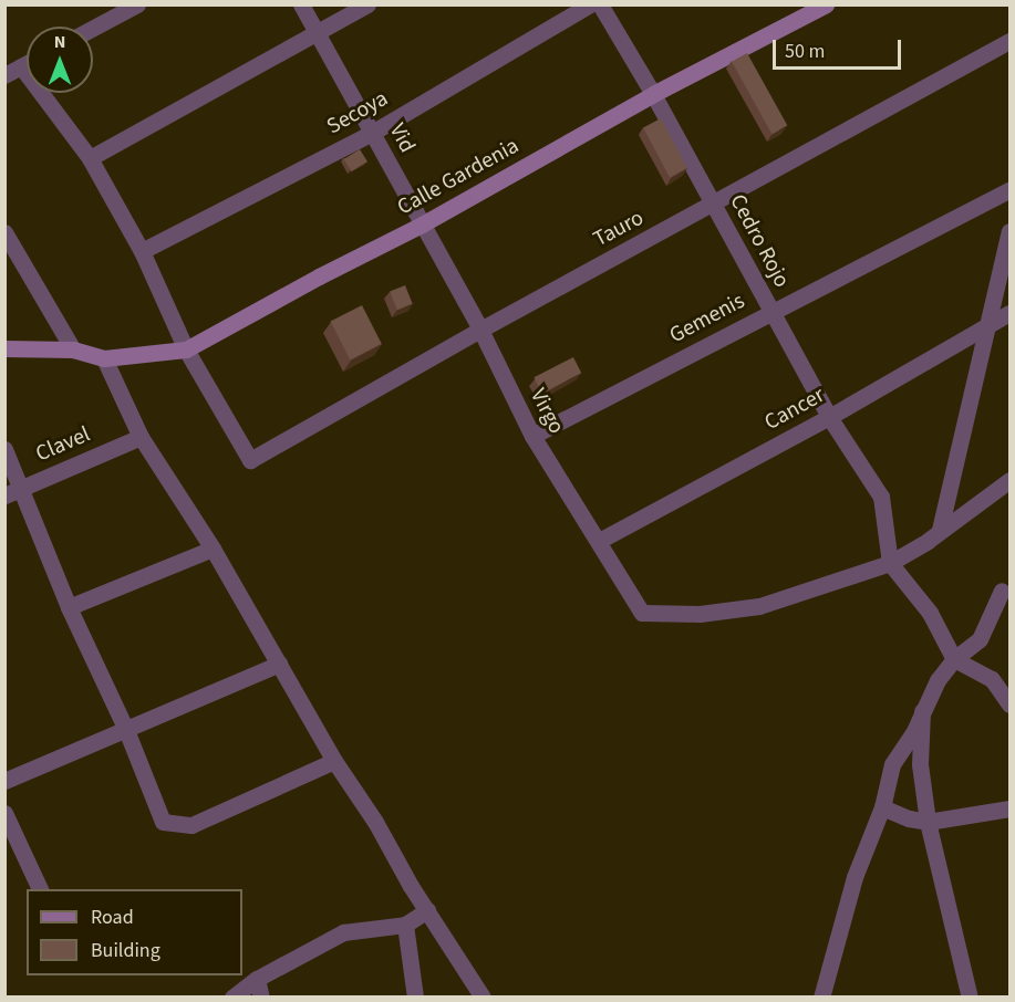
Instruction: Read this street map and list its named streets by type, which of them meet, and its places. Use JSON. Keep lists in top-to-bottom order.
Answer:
{
  "streets": {
    "street": [
      "Secoya",
      "Vid",
      "Calle Gardenia",
      "Tauro",
      "Cedro Rojo",
      "Gemenis",
      "Cancer",
      "Virgo",
      "Clavel"
    ]
  },
  "crossings": [
    ["Secoya", "Vid"],
    ["Vid", "Calle Gardenia"],
    ["Vid", "Virgo"],
    ["Calle Gardenia", "Tauro"],
    ["Calle Gardenia", "Cedro Rojo"],
    ["Calle Gardenia", "Virgo"],
    ["Tauro", "Cedro Rojo"],
    ["Tauro", "Virgo"],
    ["Cedro Rojo", "Gemenis"],
    ["Cedro Rojo", "Cancer"],
    ["Cedro Rojo", "Virgo"],
    ["Gemenis", "Virgo"],
    ["Cancer", "Virgo"]
  ],
  "legend": ["Road", "Building"],
  "scale_bar": "50 m",
  "north": "top"
}
